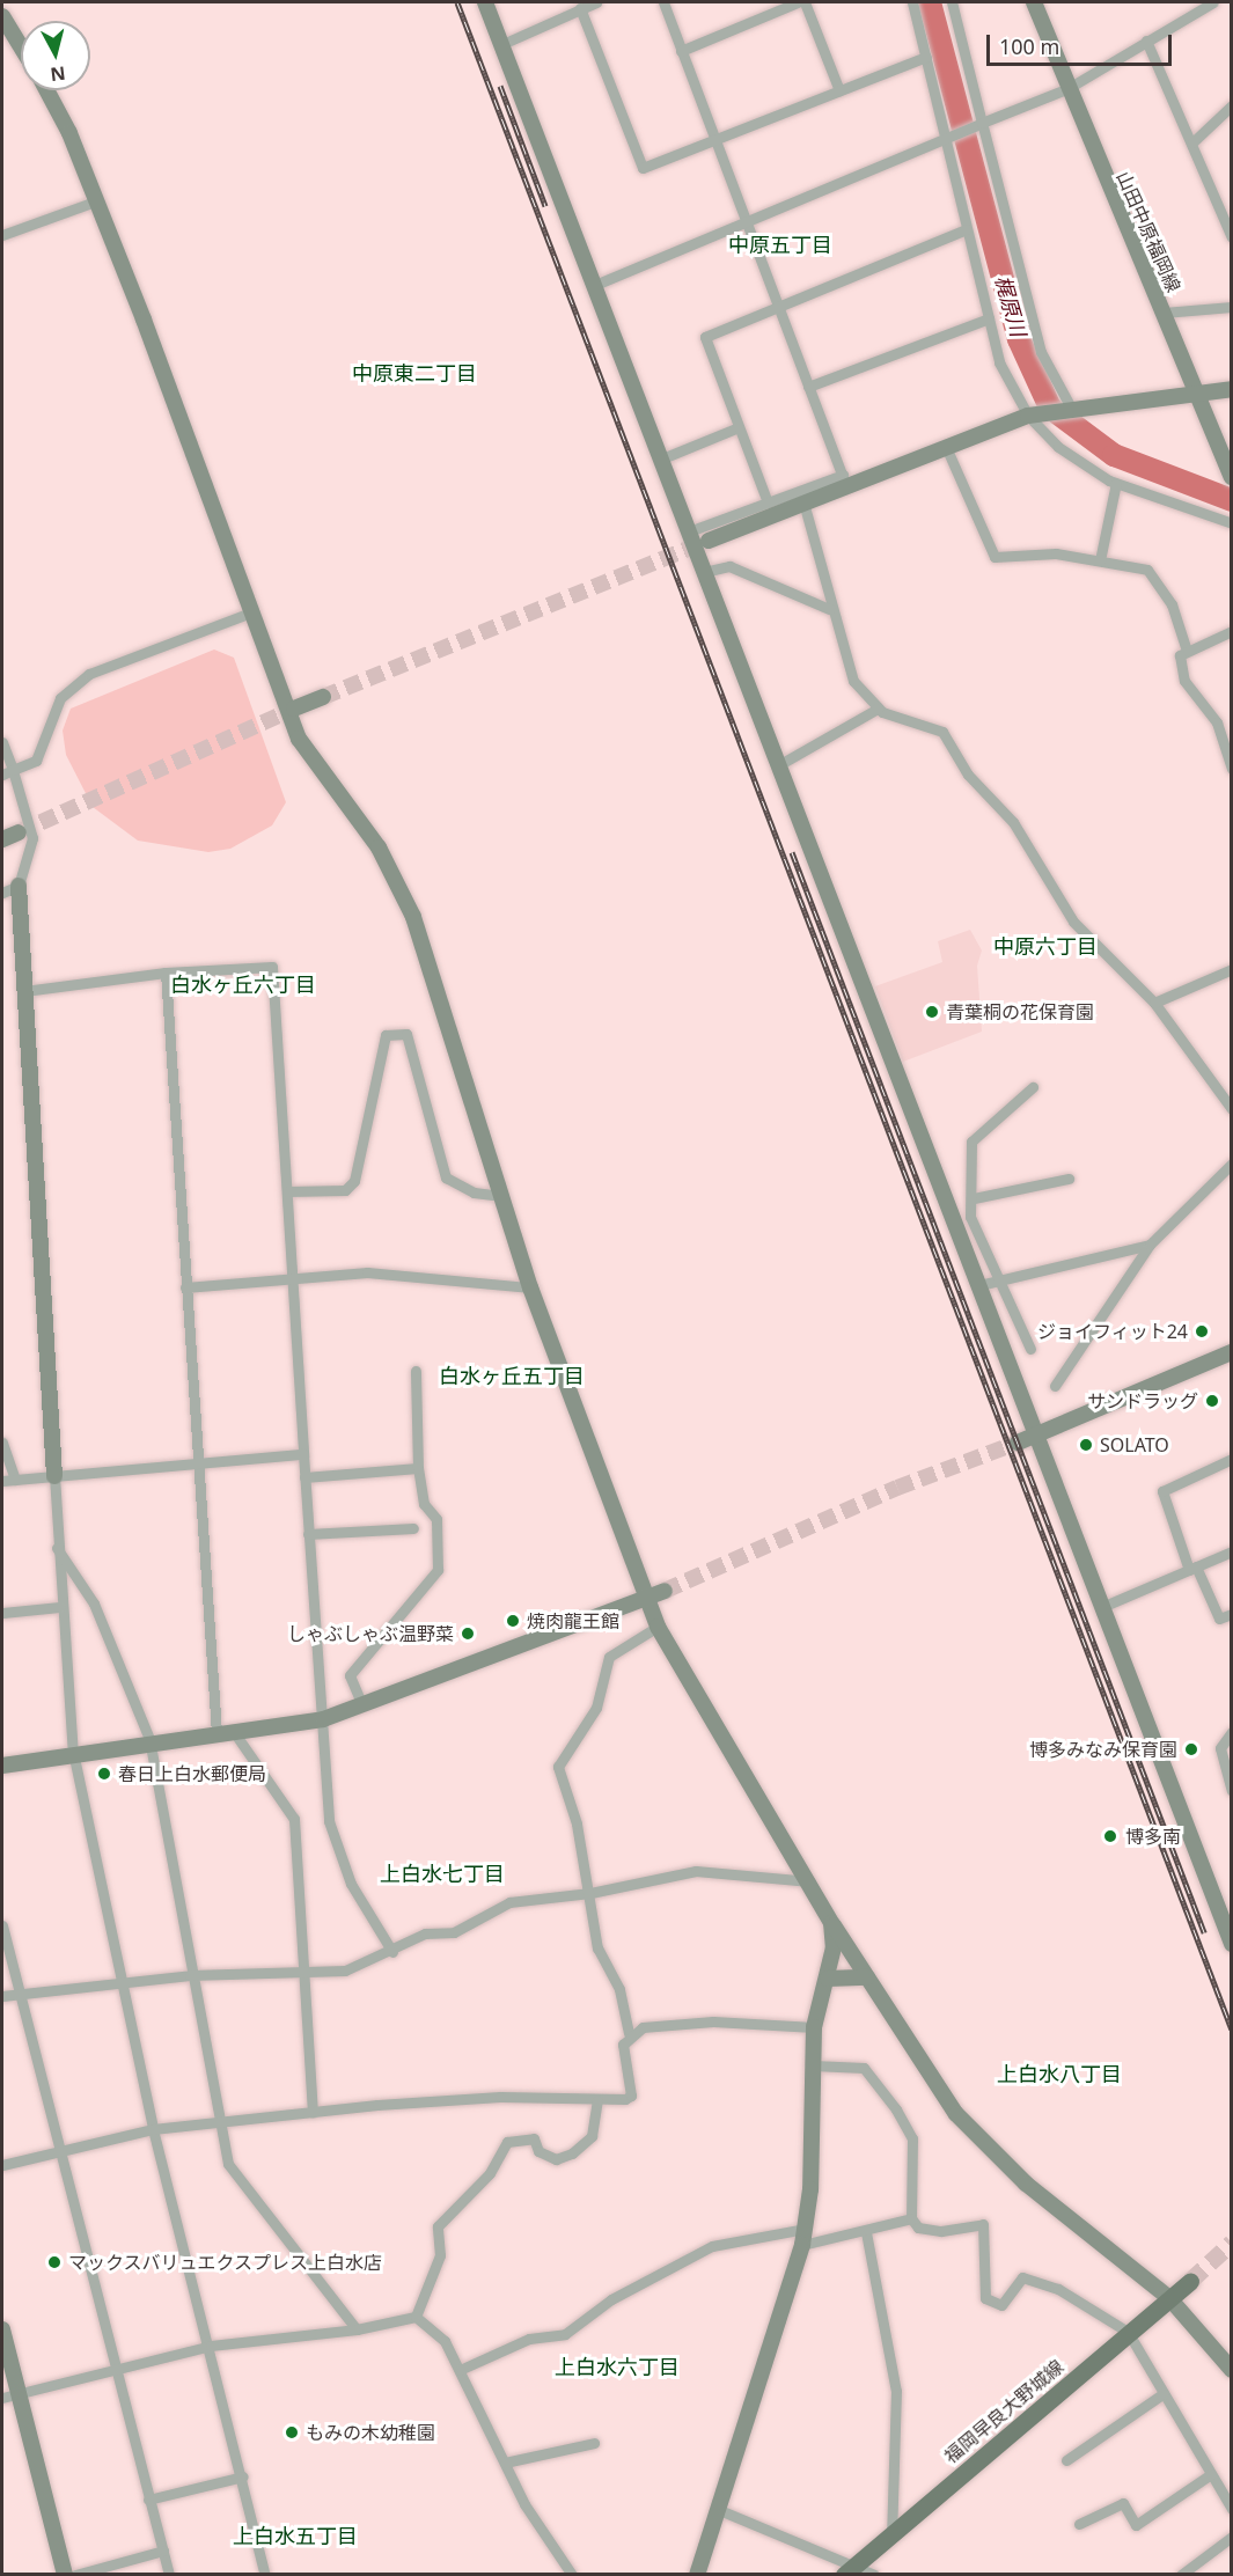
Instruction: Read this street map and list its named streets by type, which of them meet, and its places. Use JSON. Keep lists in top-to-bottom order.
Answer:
{
  "streets": {
    "main road": ["福岡早良大野城線"],
    "street": ["山田中原福岡線"]
  },
  "districts": [
    "中原五丁目",
    "中原東二丁目",
    "中原六丁目",
    "白水ヶ丘六丁目",
    "白水ヶ丘五丁目",
    "上白水七丁目",
    "上白水八丁目",
    "上白水六丁目",
    "上白水五丁目"
  ],
  "water": ["梶原川"],
  "places": [
    "青葉桐の花保育園",
    "ジョイフィット24",
    "サンドラッグ",
    "SOLATO",
    "焼肉龍王館",
    "しゃぶしゃぶ温野菜",
    "博多みなみ保育園",
    "春日上白水郵便局",
    "博多南",
    "マックスバリュエクスプレス上白水店",
    "もみの木幼稚園"
  ],
  "scale_bar": "100 m",
  "north": "bottom"
}
